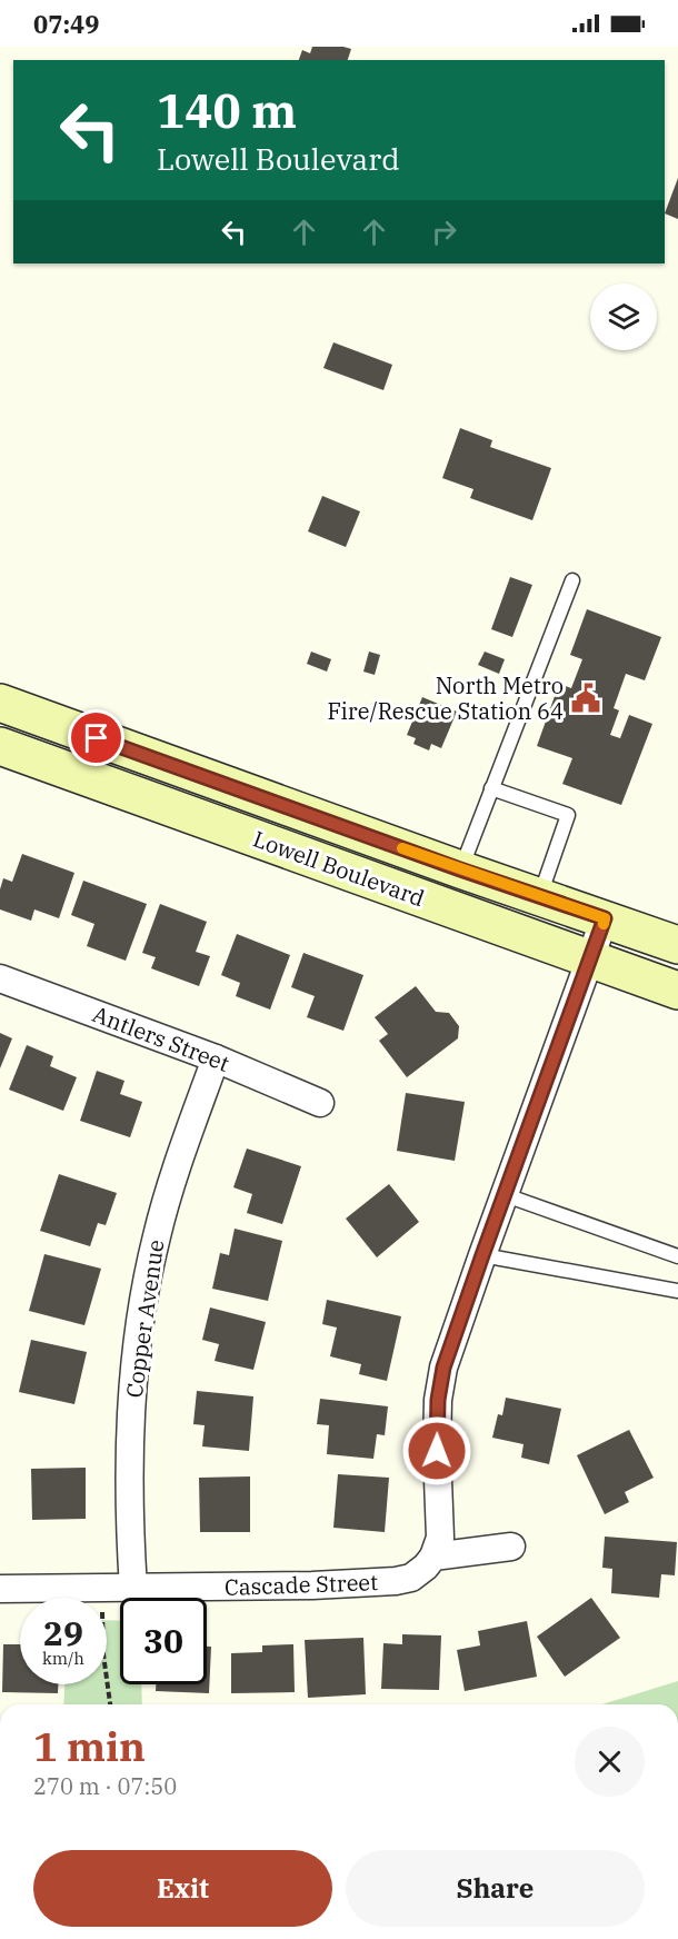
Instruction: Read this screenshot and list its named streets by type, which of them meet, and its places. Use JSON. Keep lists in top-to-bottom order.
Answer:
{
  "streets": {
    "main road": ["Lowell Boulevard"],
    "street": ["Antlers Street", "Copper Avenue", "Cascade Street"]
  },
  "crossings": [
    ["Antlers Street", "Copper Avenue"],
    ["Copper Avenue", "Cascade Street"]
  ],
  "places": {
    "public building": ["North Metro Fire/Rescue Station 64"]
  },
  "page": {
    "status": "07:49",
    "turn": ["140 m", "Lowell Boulevard"],
    "speed": "29 km/h",
    "limit": "30",
    "heading": ["1 min", "270 m · 07:50"],
    "buttons": ["Exit", "Share"]
  }
}
